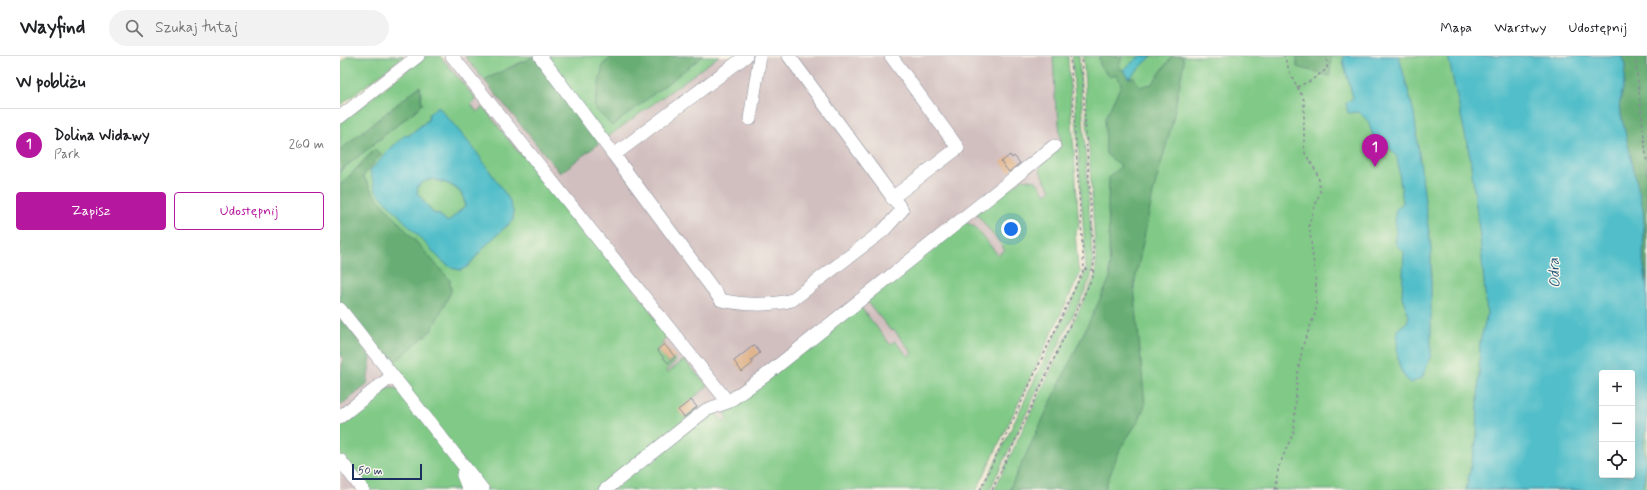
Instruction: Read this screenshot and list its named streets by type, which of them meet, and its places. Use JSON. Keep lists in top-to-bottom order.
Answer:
{
  "water": ["Odra"],
  "scale_bar": "50 m",
  "page": {
    "header": "Wayfind",
    "search": "Szukaj tutaj",
    "nav": ["Mapa", "Warstwy", "Udostępnij"],
    "heading": "W pobliżu",
    "list": [
      {
        "mark": "1",
        "name": "Dolina Widawy",
        "note": "Park",
        "value": "260 m"
      }
    ],
    "pins": "1",
    "buttons": ["Zapisz", "Udostępnij"],
    "map_buttons": ["+", "−"],
    "scale": "50 m"
  }
}
